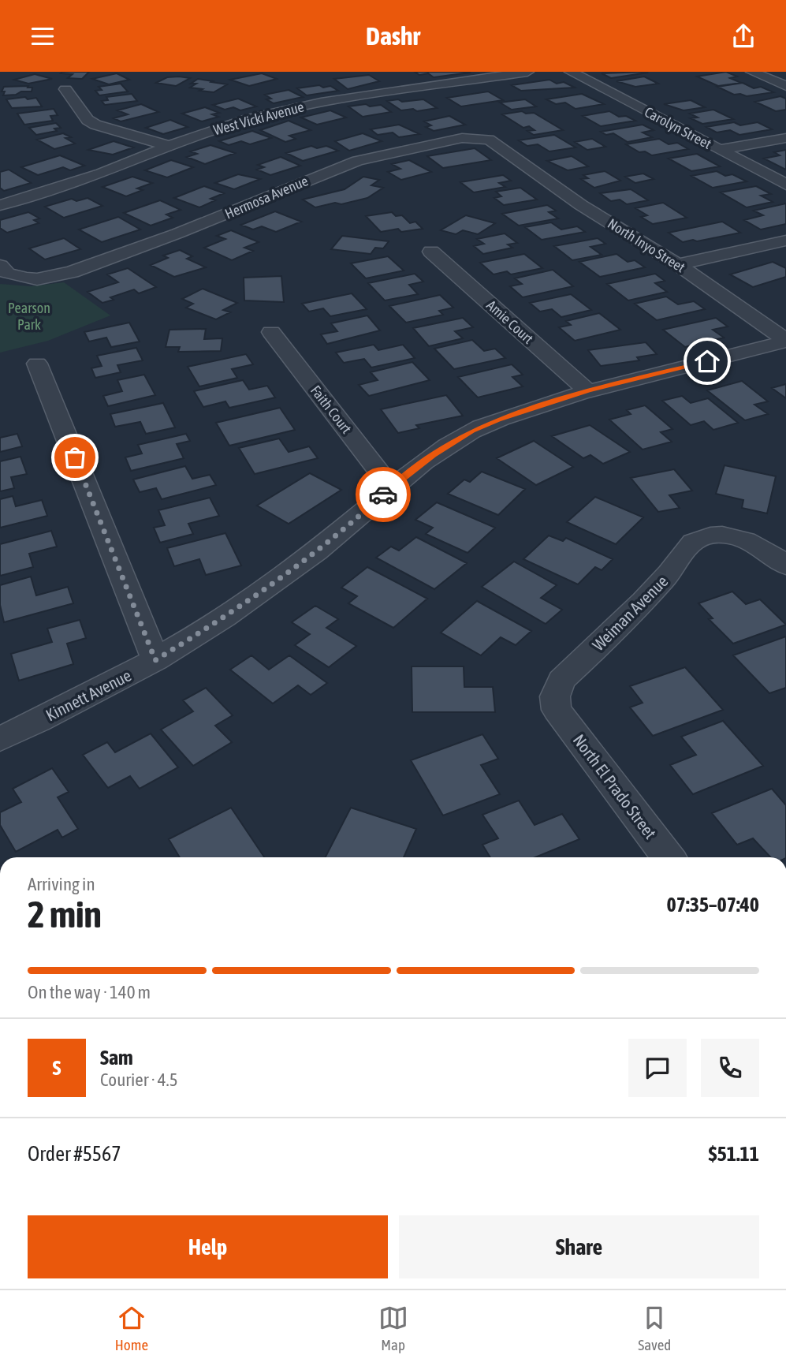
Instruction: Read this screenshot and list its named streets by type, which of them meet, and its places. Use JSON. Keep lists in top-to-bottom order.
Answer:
{
  "streets": {
    "street": [
      "West Vicki Avenue",
      "Carolyn Street",
      "Hermosa Avenue",
      "North Inyo Street",
      "Amie Court",
      "Faith Court",
      "Weiman Avenue",
      "Kinnett Avenue",
      "North El Prado Street"
    ]
  },
  "crossings": [
    ["Hermosa Avenue", "North Inyo Street"],
    ["North Inyo Street", "Kinnett Avenue"],
    ["Amie Court", "Kinnett Avenue"],
    ["Faith Court", "Kinnett Avenue"],
    ["Weiman Avenue", "North El Prado Street"]
  ],
  "parks": ["Pearson Park"],
  "page": {
    "header": "Dashr",
    "heading": ["2 min", "Arriving in", "07:35–07:40"],
    "panel": [
      "Sam",
      "Courier · 4.5",
      "Order #5567",
      "$51.11"
    ],
    "bar": "On the way · 140 m",
    "round": "S",
    "buttons": ["Help", "Share"],
    "tabs": ["Home", "Map", "Saved"]
  }
}
